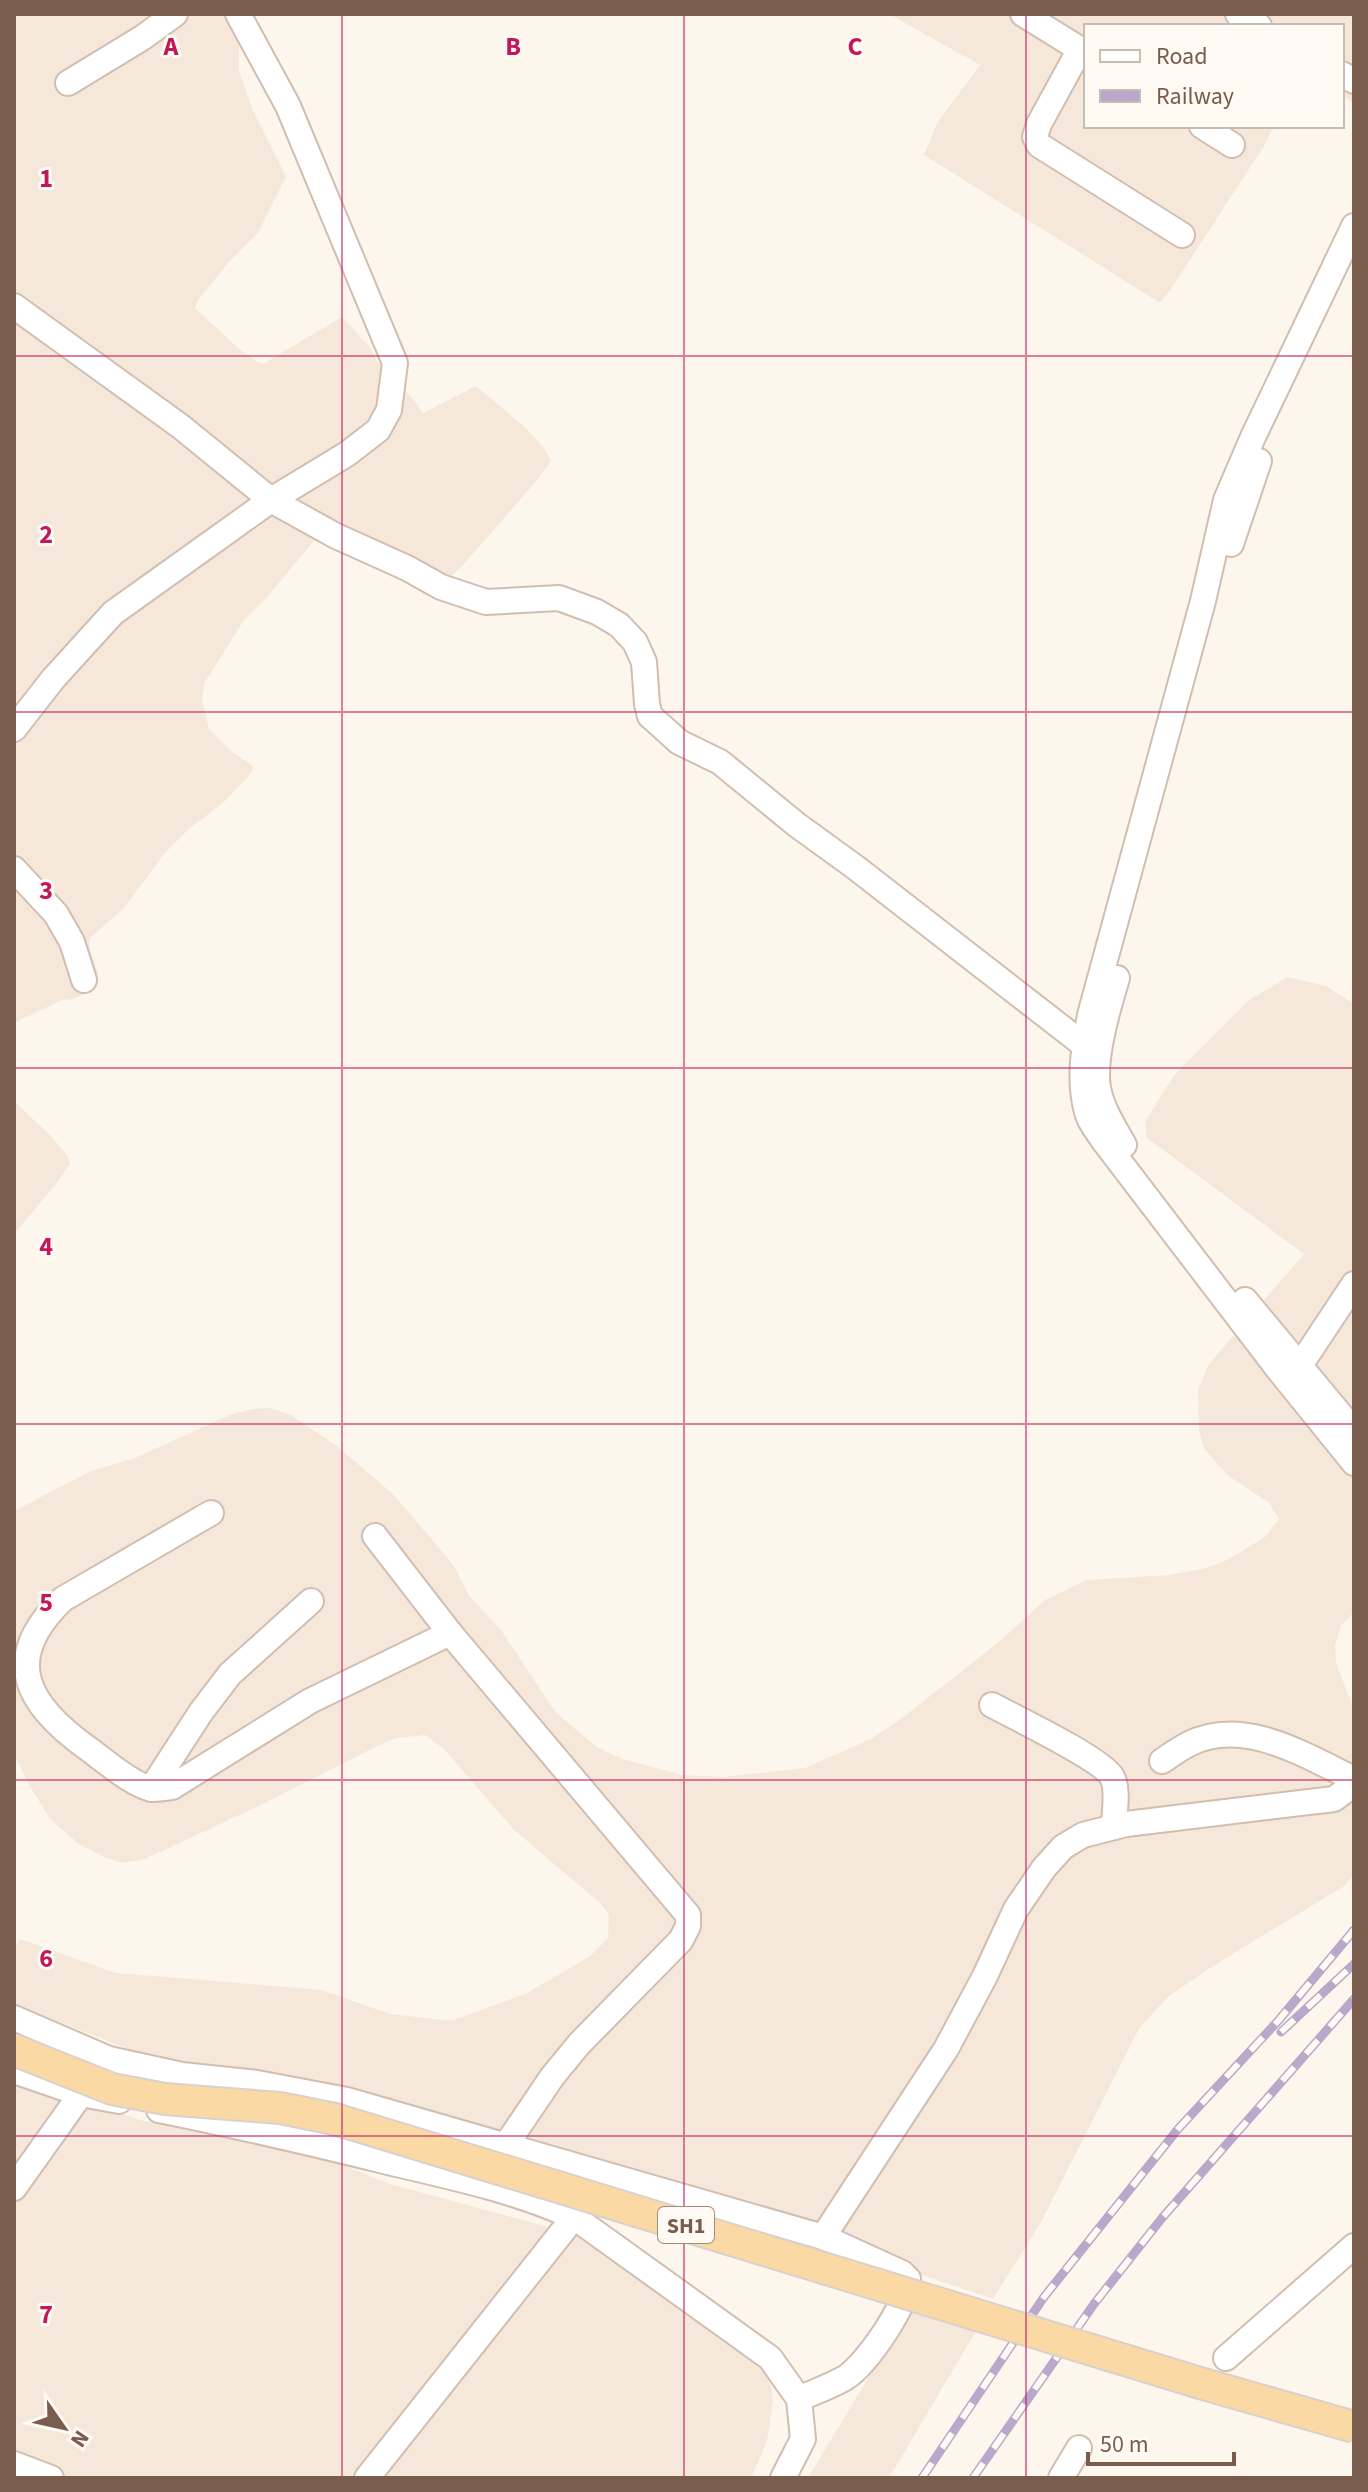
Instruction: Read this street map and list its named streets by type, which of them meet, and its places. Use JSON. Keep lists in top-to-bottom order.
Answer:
{
  "streets": {
    "main road": ["SH1"]
  },
  "legend": ["Road", "Railway"],
  "scale_bar": "50 m",
  "north": "bottom right",
  "grid": {
    "columns": ["A", "B", "C"],
    "rows": [
      "1",
      "2",
      "3",
      "4",
      "5",
      "6",
      "7"
    ]
  }
}
